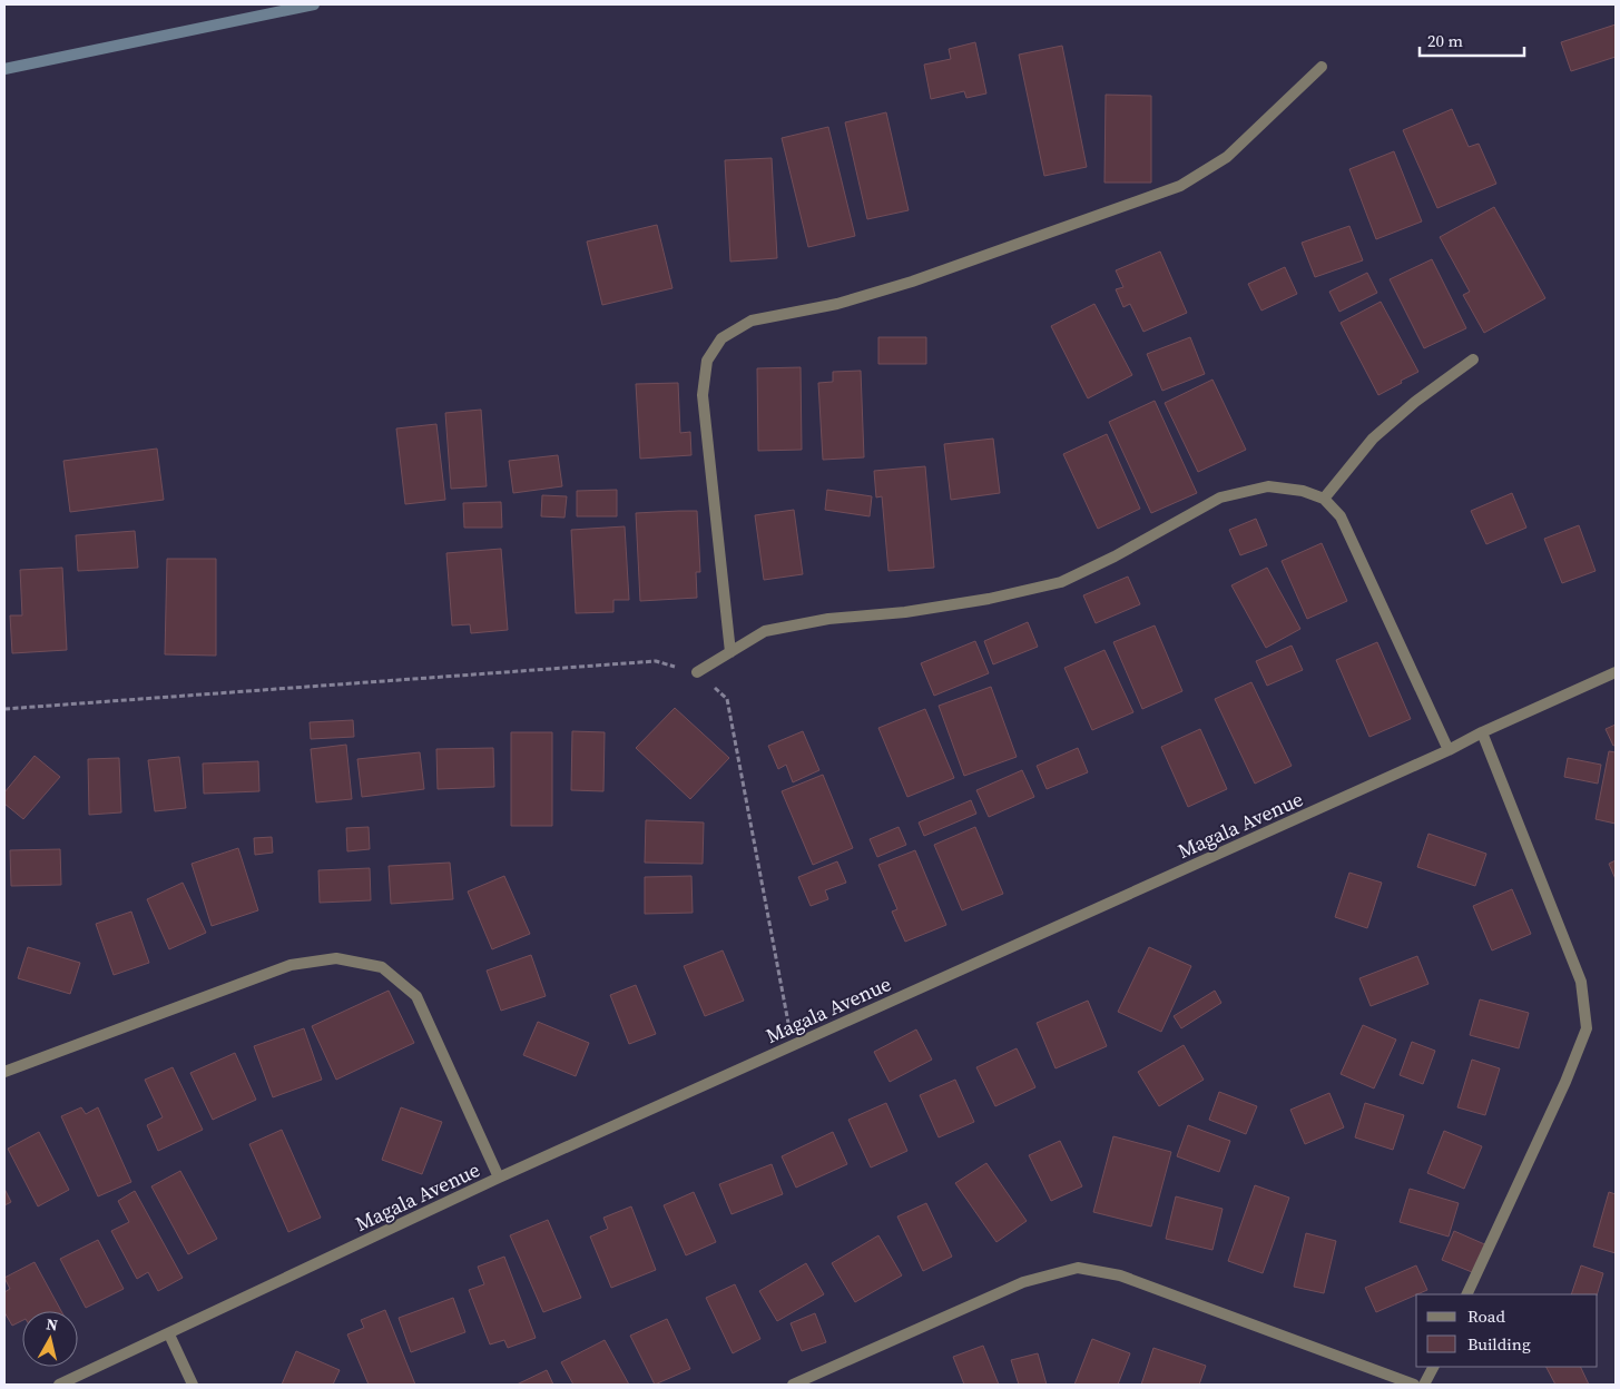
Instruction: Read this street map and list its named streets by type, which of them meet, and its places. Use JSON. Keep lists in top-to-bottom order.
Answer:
{
  "streets": {
    "street": ["Magala Avenue"]
  },
  "legend": ["Road", "Building"],
  "scale_bar": "20 m",
  "north": "top"
}
